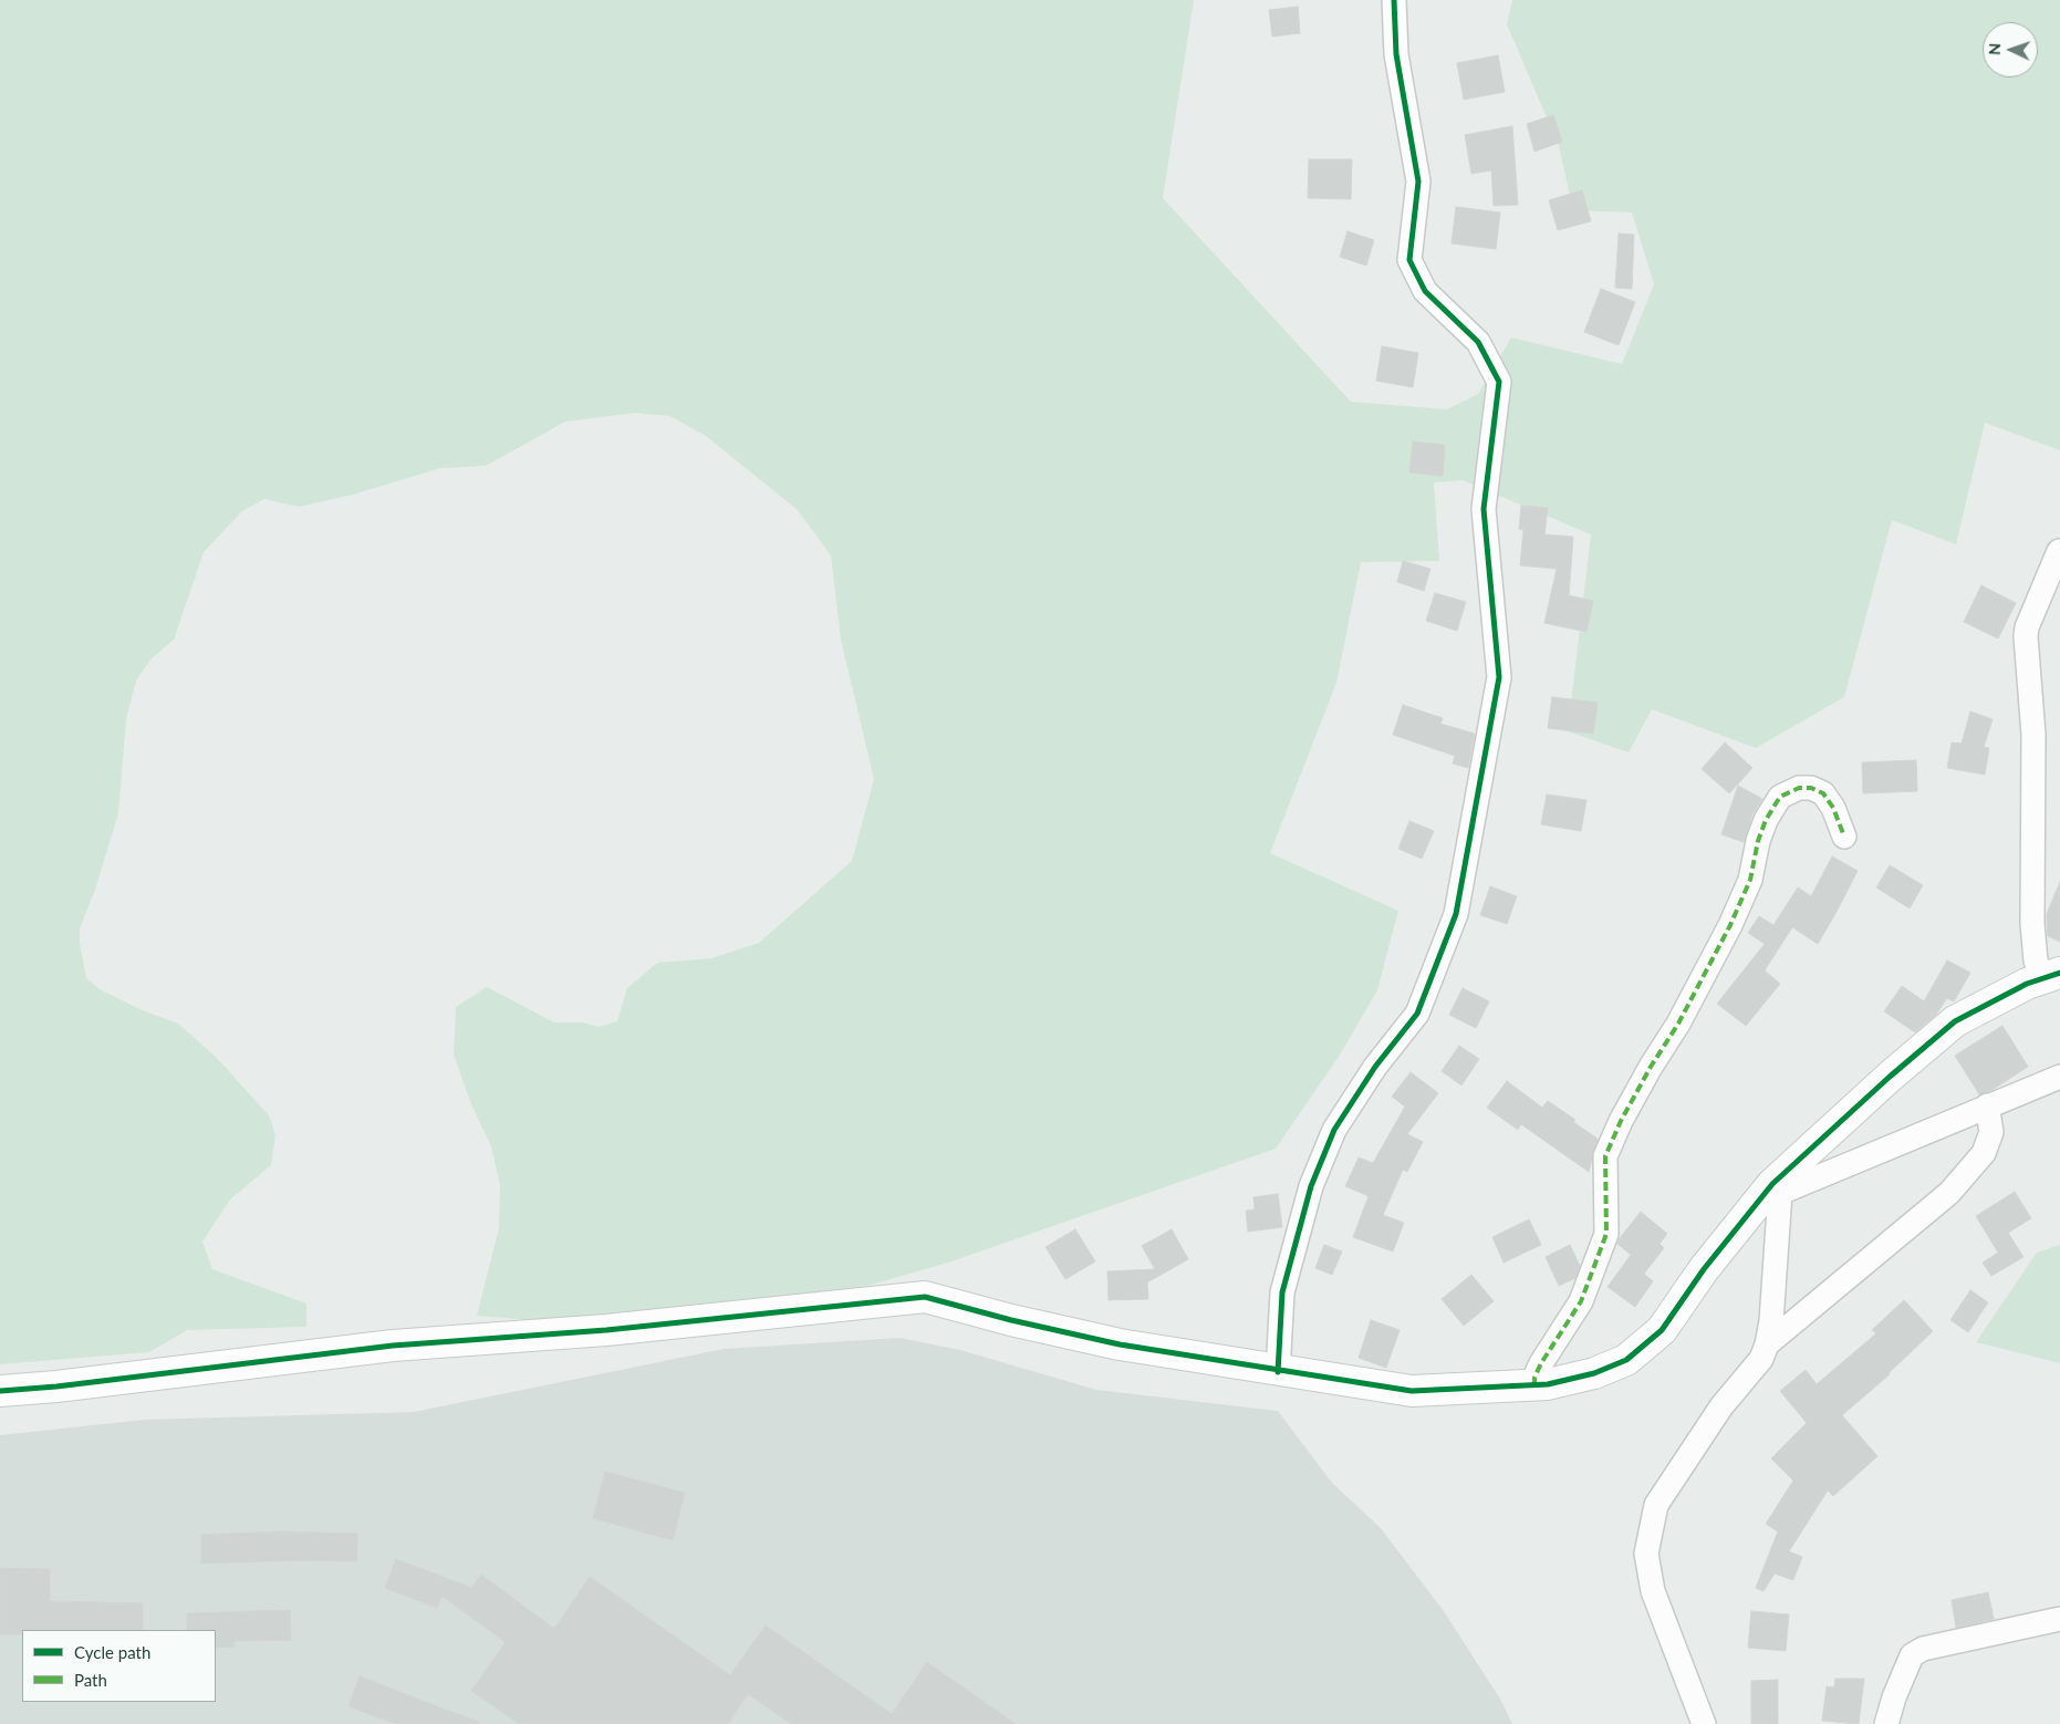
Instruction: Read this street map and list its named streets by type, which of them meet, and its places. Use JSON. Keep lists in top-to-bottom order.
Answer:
{
  "legend": ["Cycle path", "Path"],
  "north": "left"
}
